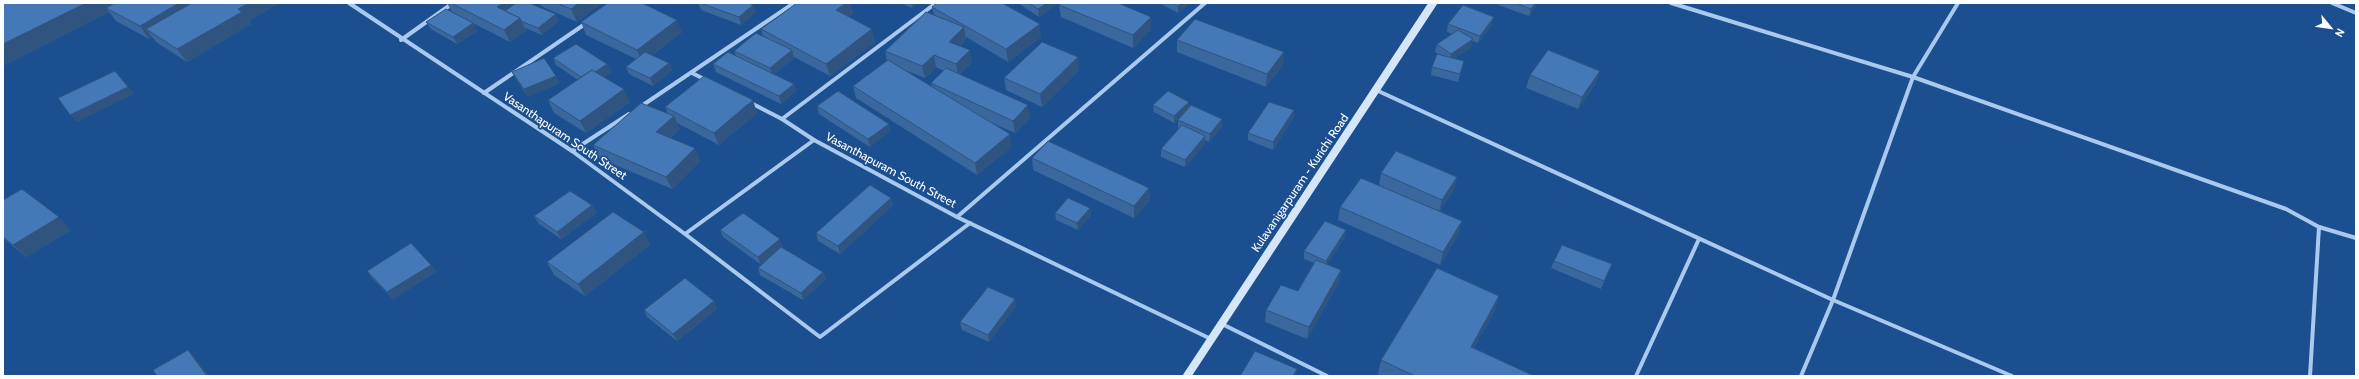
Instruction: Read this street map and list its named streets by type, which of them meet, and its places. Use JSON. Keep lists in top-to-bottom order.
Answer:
{
  "streets": {
    "main road": ["Kulavanigarpuram - Kurichi Road"],
    "street": ["Vasanthapuram South Street"]
  },
  "crossings": [
    ["Vasanthapuram South Street", "Kulavanigarpuram - Kurichi Road"]
  ],
  "north": "bottom right"
}
